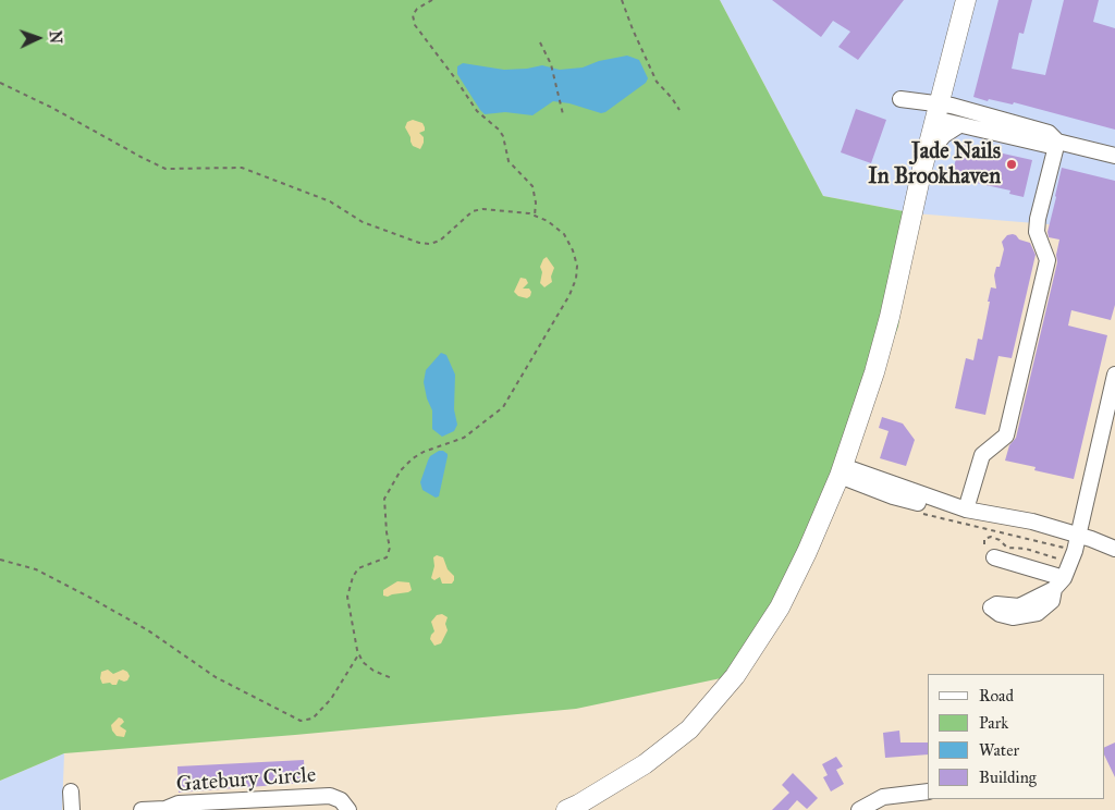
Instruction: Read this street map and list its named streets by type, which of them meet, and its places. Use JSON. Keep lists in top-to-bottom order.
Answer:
{
  "streets": {
    "street": ["Gatebury Circle"]
  },
  "places": ["Jade Nails In Brookhaven"],
  "legend": [
    "Road",
    "Park",
    "Water",
    "Building"
  ],
  "north": "right"
}
